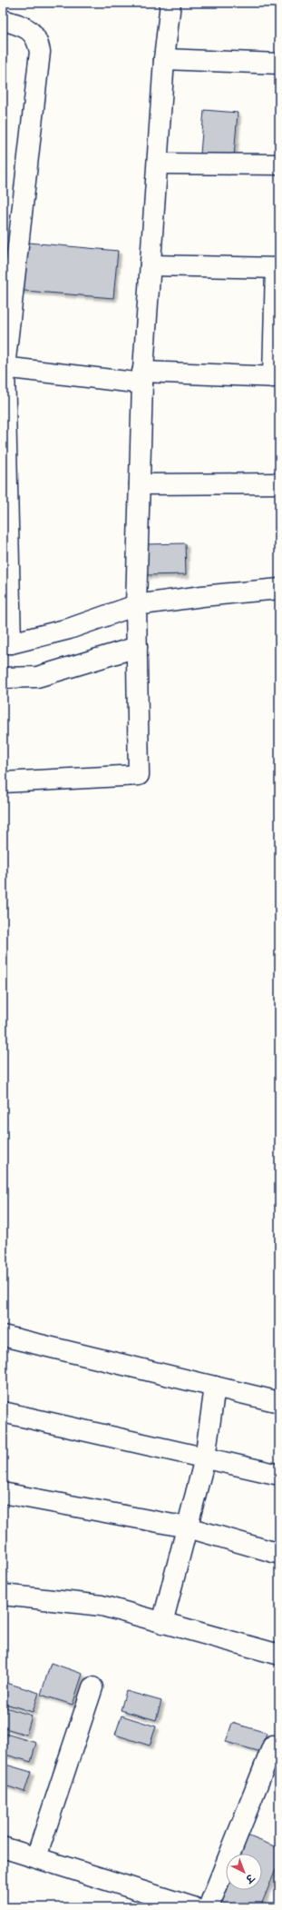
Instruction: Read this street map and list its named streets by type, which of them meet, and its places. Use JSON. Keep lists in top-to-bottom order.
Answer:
{
  "north": "bottom right"
}
